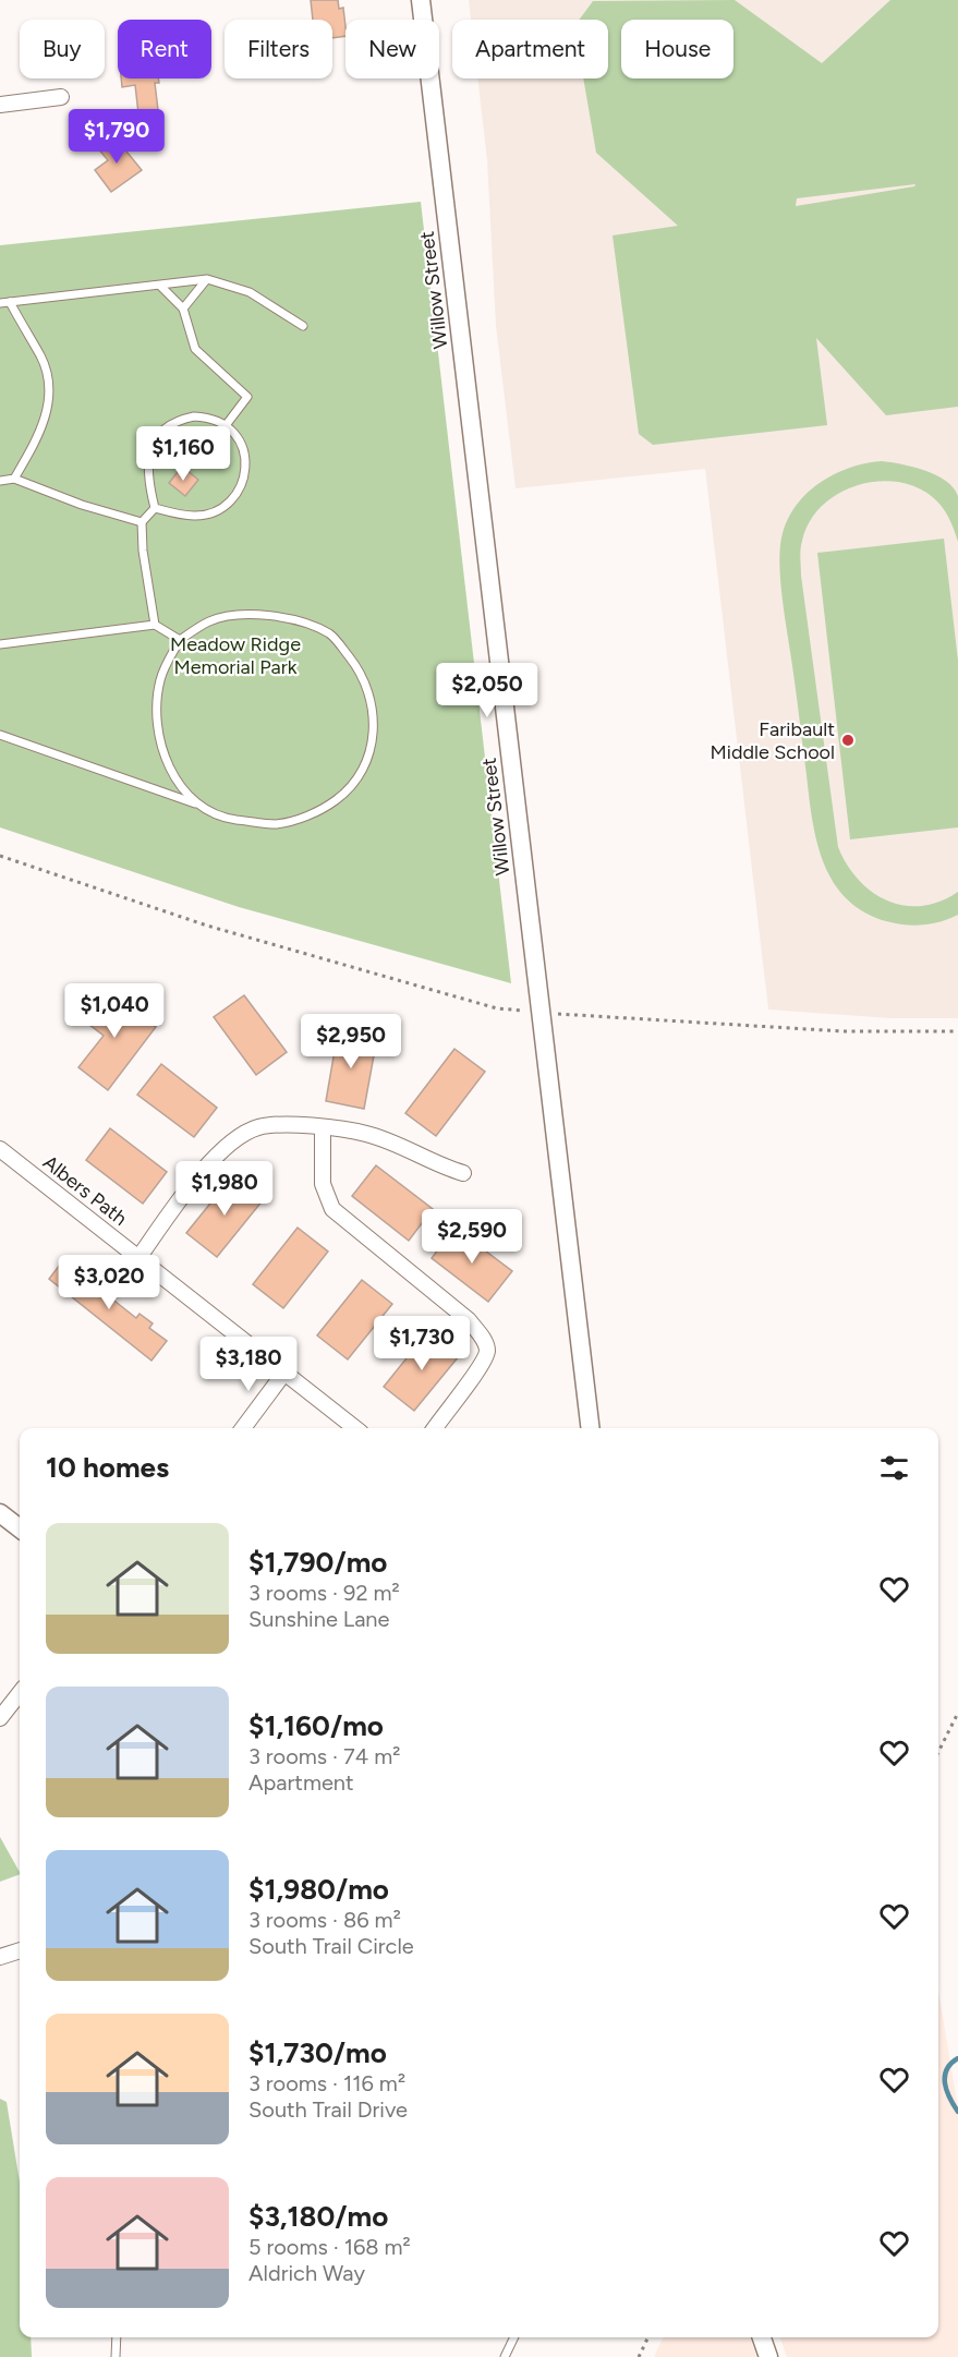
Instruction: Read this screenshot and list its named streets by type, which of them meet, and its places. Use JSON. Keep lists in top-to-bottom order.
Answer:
{
  "streets": {
    "street": ["Willow Street", "Albers Path"]
  },
  "parks": ["Meadow Ridge Memorial Park"],
  "places": ["Faribault Middle School"],
  "page": {
    "chip": [
      "Buy",
      "Rent",
      "Filters",
      "New",
      "Apartment",
      "House"
    ],
    "price": [
      "$1,790",
      "$1,160",
      "$2,050",
      "$1,040",
      "$2,950",
      "$1,980",
      "$2,590",
      "$3,020",
      "$1,730",
      "$3,180"
    ],
    "heading": "10 homes",
    "list": [
      {
        "name": "$1,790/mo",
        "note": "3 rooms · 92 m² · Sunshine Lane"
      },
      {
        "name": "$1,160/mo",
        "note": "3 rooms · 74 m² · Apartment"
      },
      {
        "name": "$1,980/mo",
        "note": "3 rooms · 86 m² · South Trail Circle"
      },
      {
        "name": "$1,730/mo",
        "note": "3 rooms · 116 m² · South Trail Drive"
      },
      {
        "name": "$3,180/mo",
        "note": "5 rooms · 168 m² · Aldrich Way"
      }
    ]
  }
}
